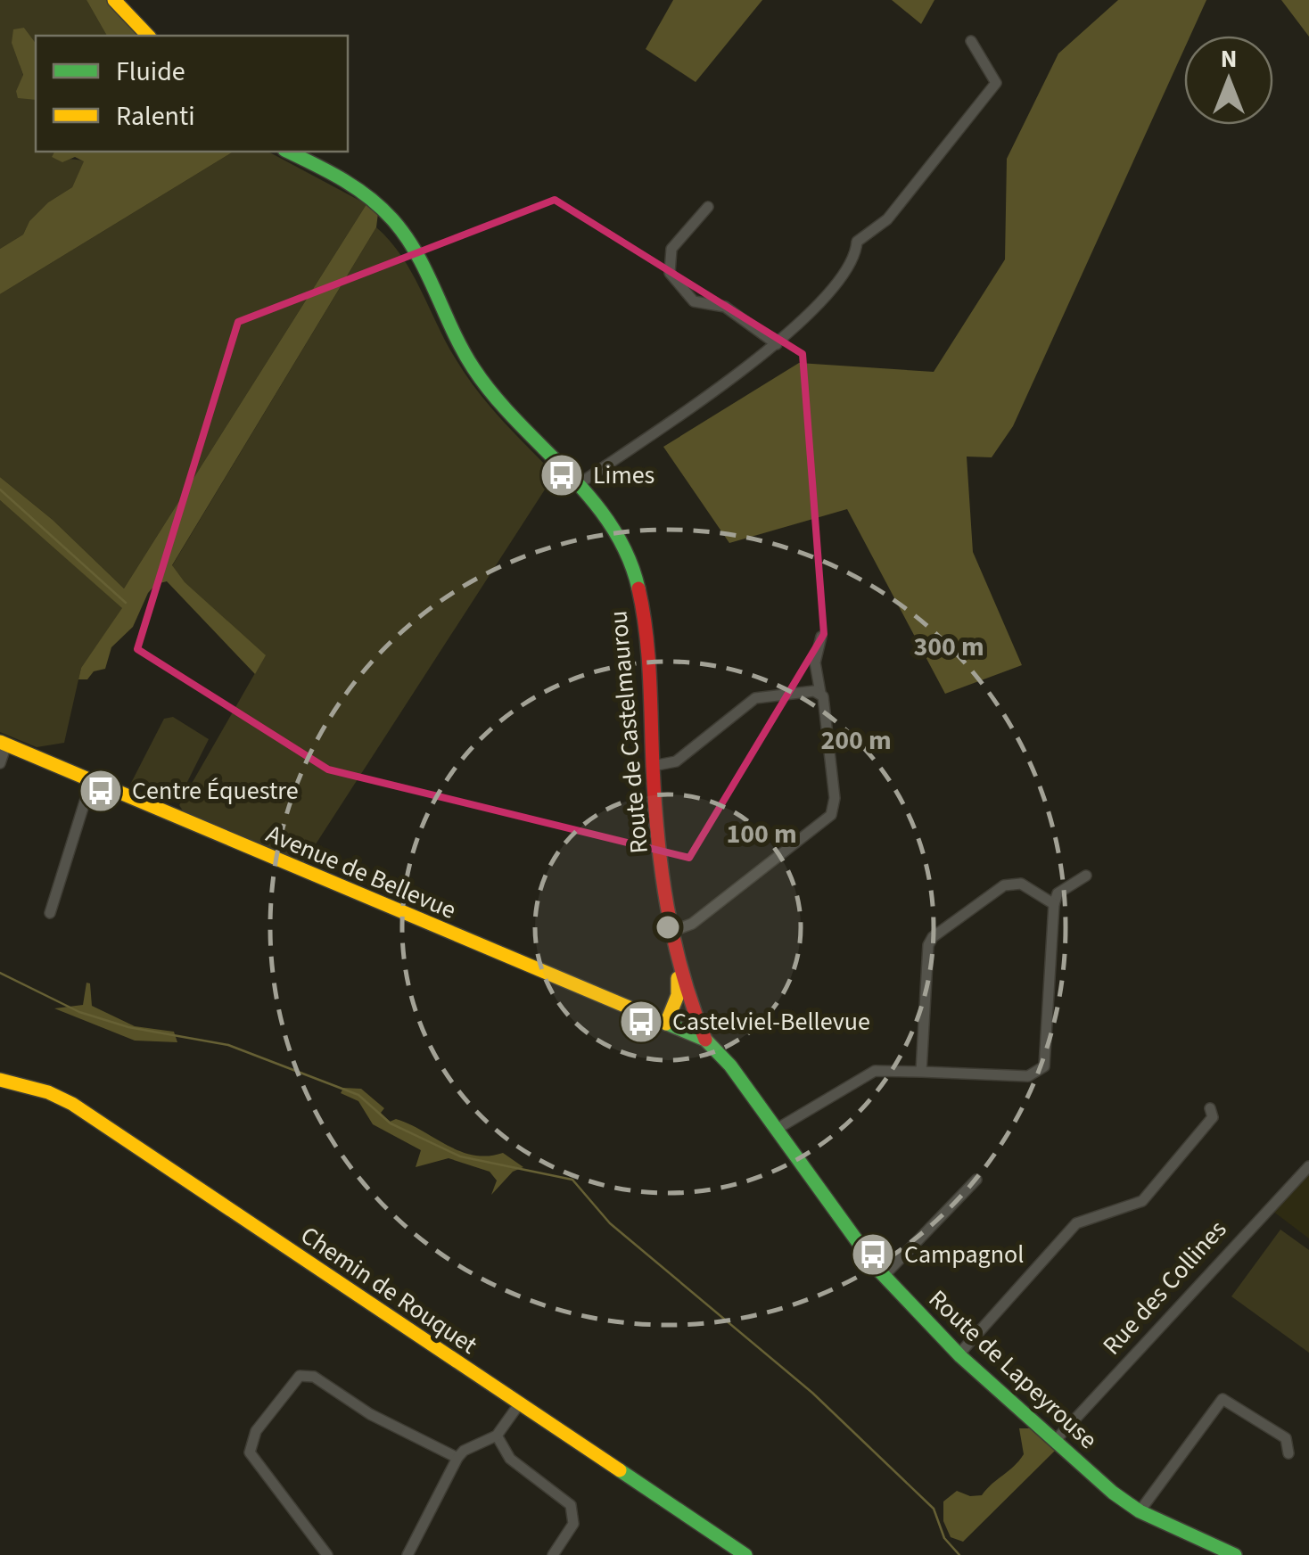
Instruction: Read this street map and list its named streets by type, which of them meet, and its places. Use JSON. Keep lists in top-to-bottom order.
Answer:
{
  "streets": {
    "street": [
      "Route de Castelmaurou",
      "Avenue de Bellevue",
      "Rue des Collines",
      "Chemin de Rouquet",
      "Route de Lapeyrouse"
    ]
  },
  "crossings": [
    ["Route de Castelmaurou", "Avenue de Bellevue"],
    ["Route de Castelmaurou", "Route de Lapeyrouse"],
    ["Avenue de Bellevue", "Route de Lapeyrouse"],
    ["Rue des Collines", "Route de Lapeyrouse"]
  ],
  "places": {
    "bus stop": [
      "Limes",
      "Centre Équestre",
      "Castelviel-Bellevue",
      "Campagnol"
    ]
  },
  "legend": ["Fluide", "Ralenti"],
  "north": "top",
  "rings": ["300 m", "200 m", "100 m"]
}
